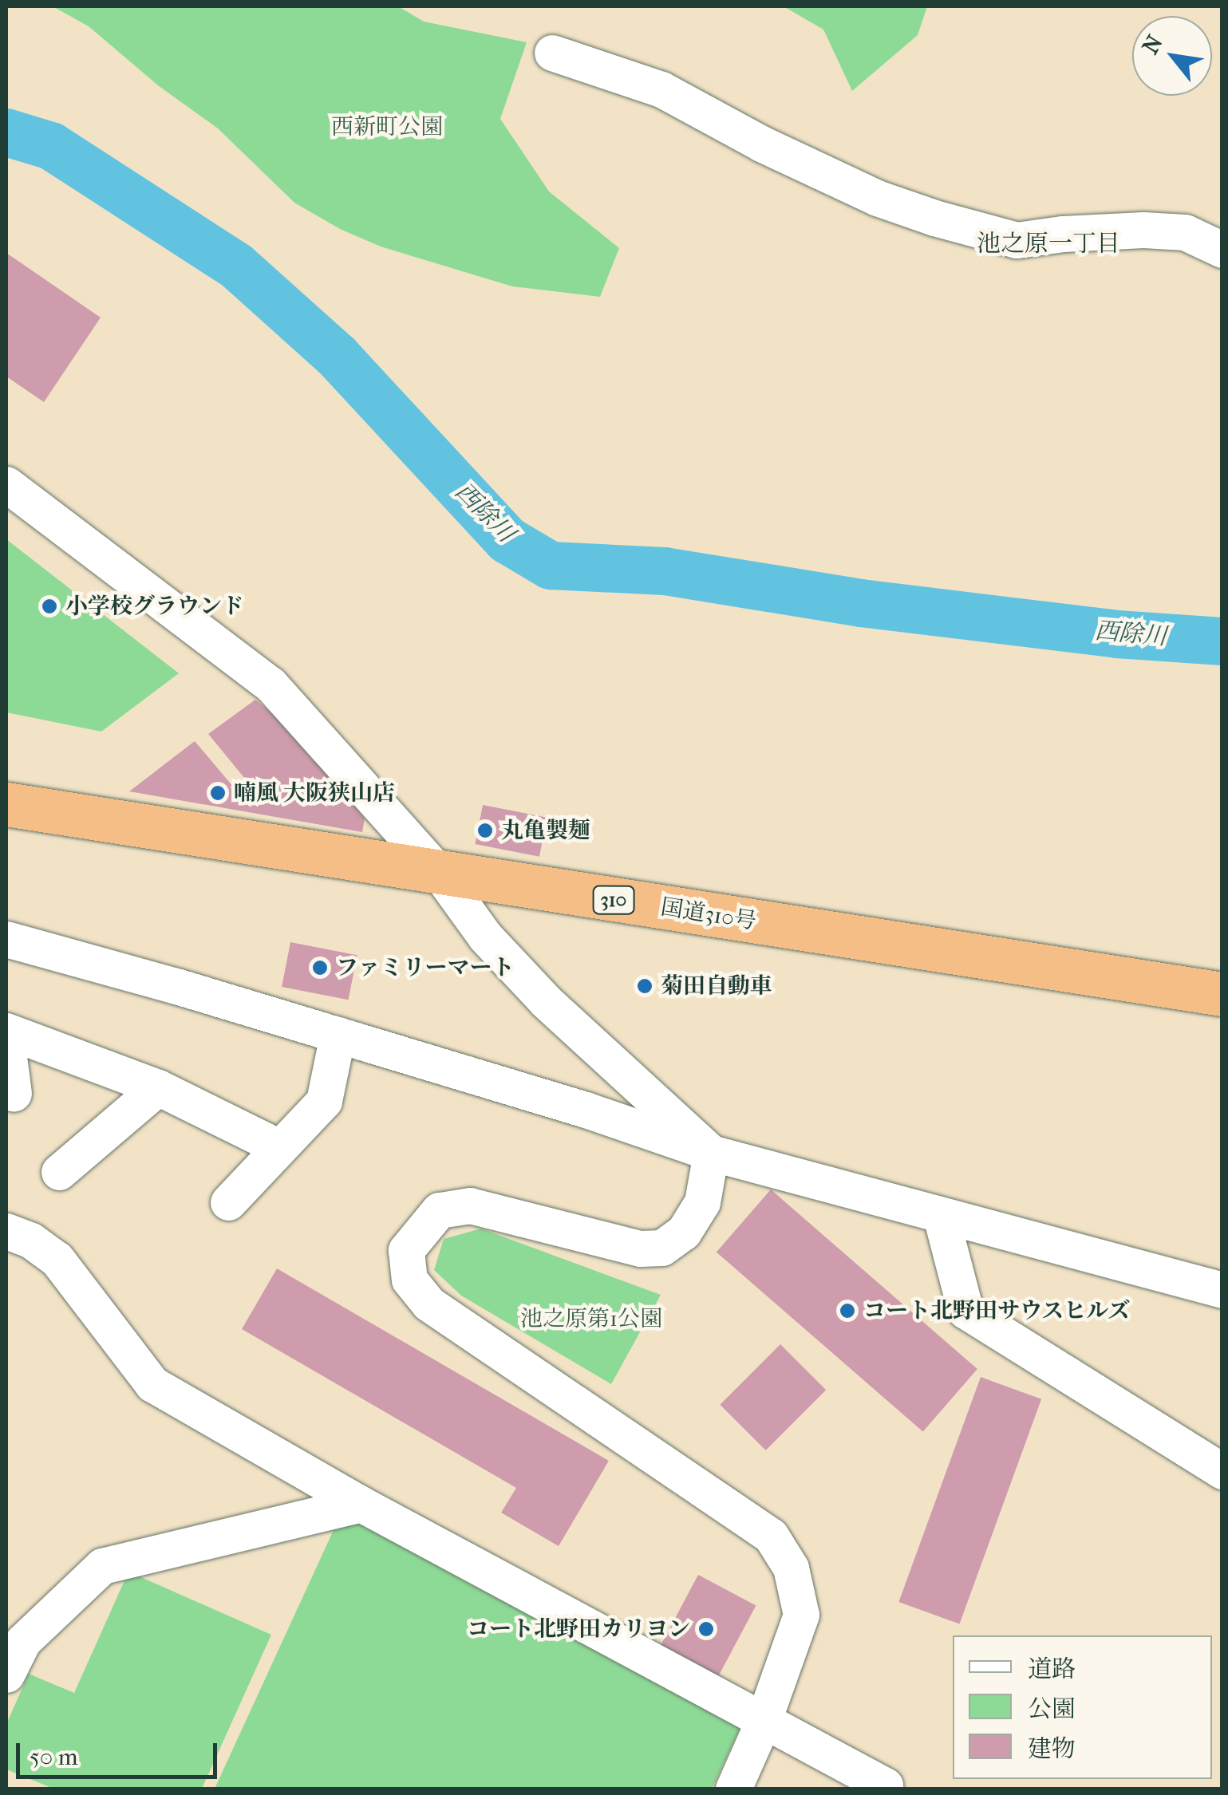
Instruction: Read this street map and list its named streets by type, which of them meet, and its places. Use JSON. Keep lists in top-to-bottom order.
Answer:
{
  "streets": {
    "highway": ["310", "国道310号"]
  },
  "districts": ["池之原一丁目"],
  "water": ["西除川"],
  "parks": ["西新町公園", "池之原第1公園"],
  "places": [
    "小学校グラウンド",
    "喃風 大阪狭山店",
    "丸亀製麺",
    "ファミリーマート",
    "菊田自動車",
    "コート北野田サウスヒルズ",
    "コート北野田カリヨン"
  ],
  "legend": ["道路", "公園", "建物"],
  "scale_bar": "50 m",
  "north": "top left"
}
